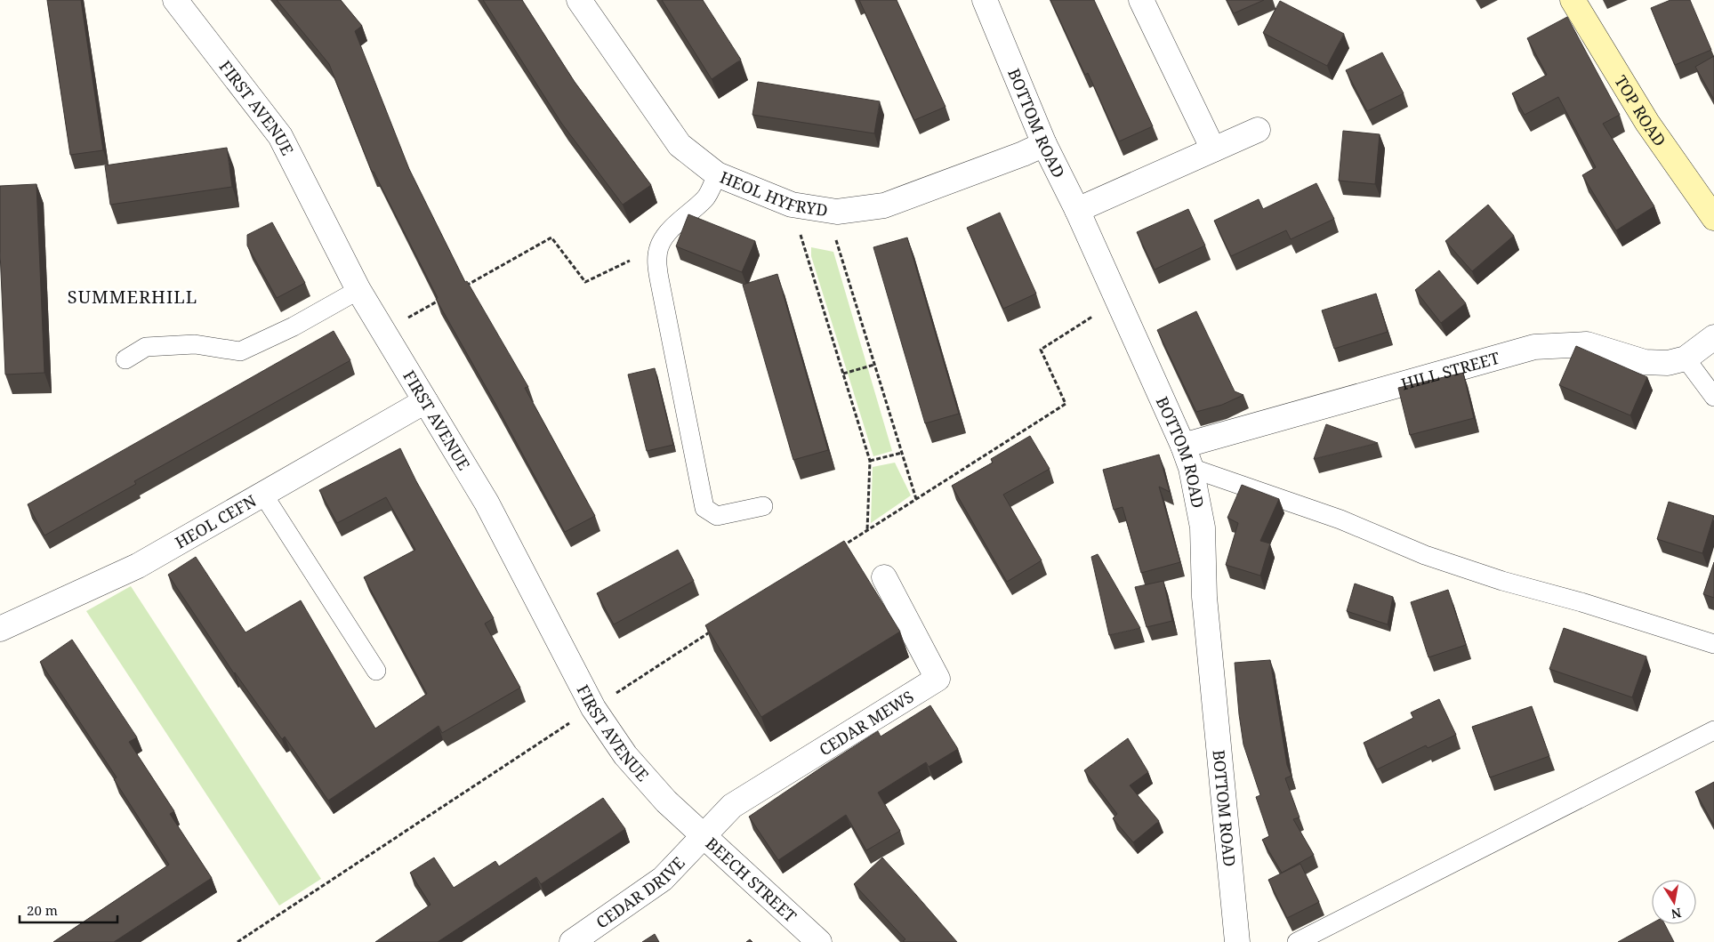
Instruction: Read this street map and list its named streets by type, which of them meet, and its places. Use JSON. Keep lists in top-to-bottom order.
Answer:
{
  "streets": {
    "street": [
      "FIRST AVENUE",
      "TOP ROAD",
      "BOTTOM ROAD",
      "HEOL HYFRYD",
      "HILL STREET",
      "HEOL CEFN",
      "CEDAR MEWS",
      "BEECH STREET",
      "CEDAR DRIVE"
    ]
  },
  "crossings": [
    ["FIRST AVENUE", "HEOL CEFN"],
    ["FIRST AVENUE", "CEDAR MEWS"],
    ["FIRST AVENUE", "BEECH STREET"],
    ["FIRST AVENUE", "CEDAR DRIVE"],
    ["BOTTOM ROAD", "HEOL HYFRYD"],
    ["BOTTOM ROAD", "HILL STREET"],
    ["CEDAR MEWS", "BEECH STREET"],
    ["CEDAR MEWS", "CEDAR DRIVE"],
    ["BEECH STREET", "CEDAR DRIVE"]
  ],
  "districts": ["SUMMERHILL"],
  "scale_bar": "20 m",
  "north": "bottom"
}
